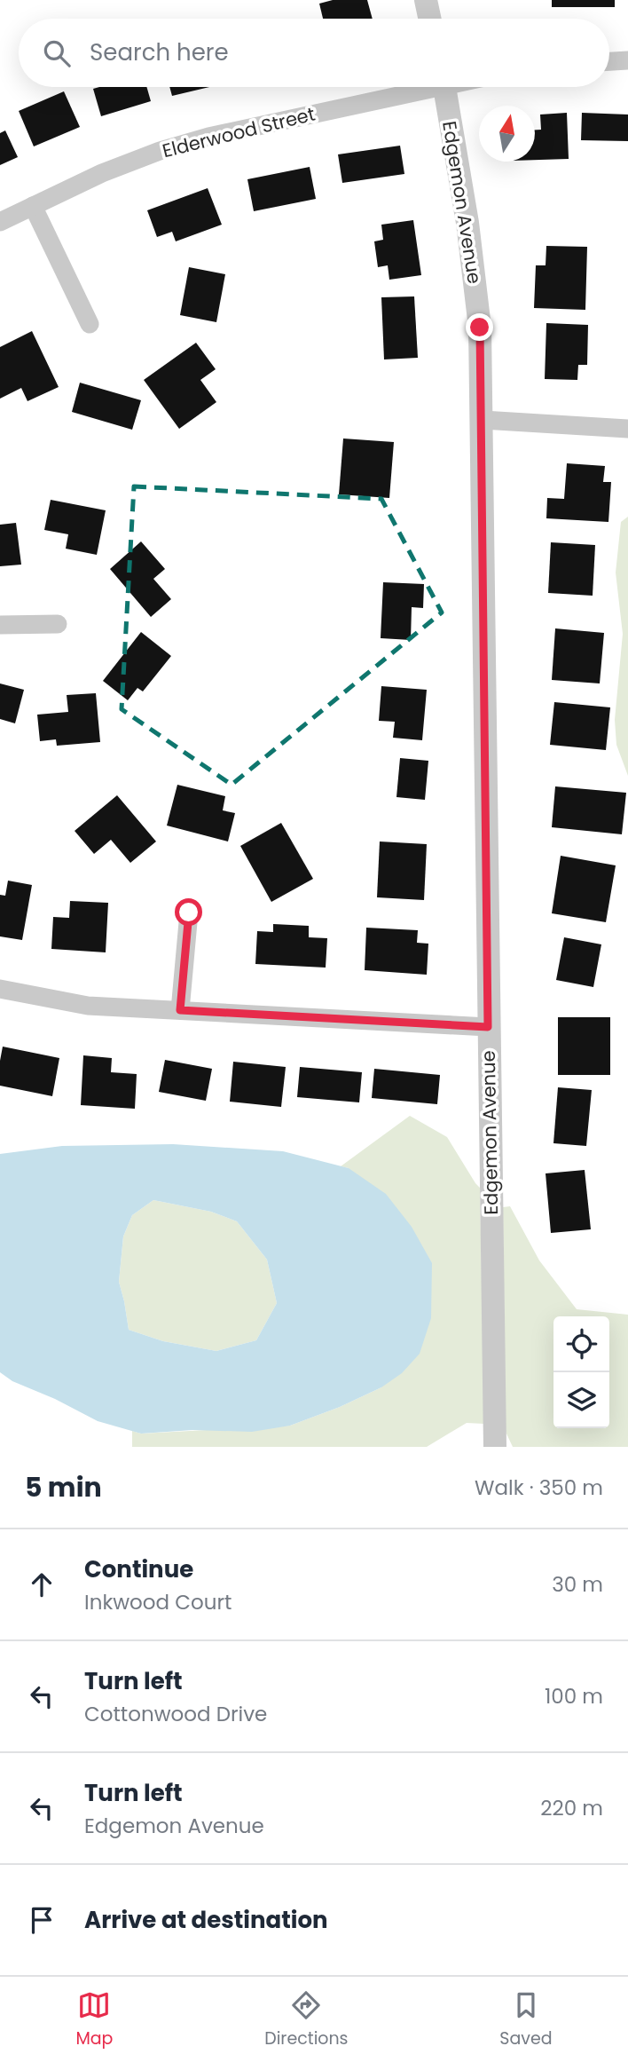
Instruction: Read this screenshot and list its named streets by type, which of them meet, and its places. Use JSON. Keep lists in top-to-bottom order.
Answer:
{
  "streets": {
    "street": ["Elderwood Street", "Edgemon Avenue"]
  },
  "north": "top",
  "page": {
    "search": "Search here",
    "heading": ["5 min", "Walk · 350 m"],
    "list": [
      ["Continue", "Inkwood Court", "30 m"],
      ["Turn left", "Cottonwood Drive", "100 m"],
      ["Turn left", "Edgemon Avenue", "220 m"],
      "Arrive at destination"
    ],
    "nav": ["Map", "Directions", "Saved"]
  }
}
